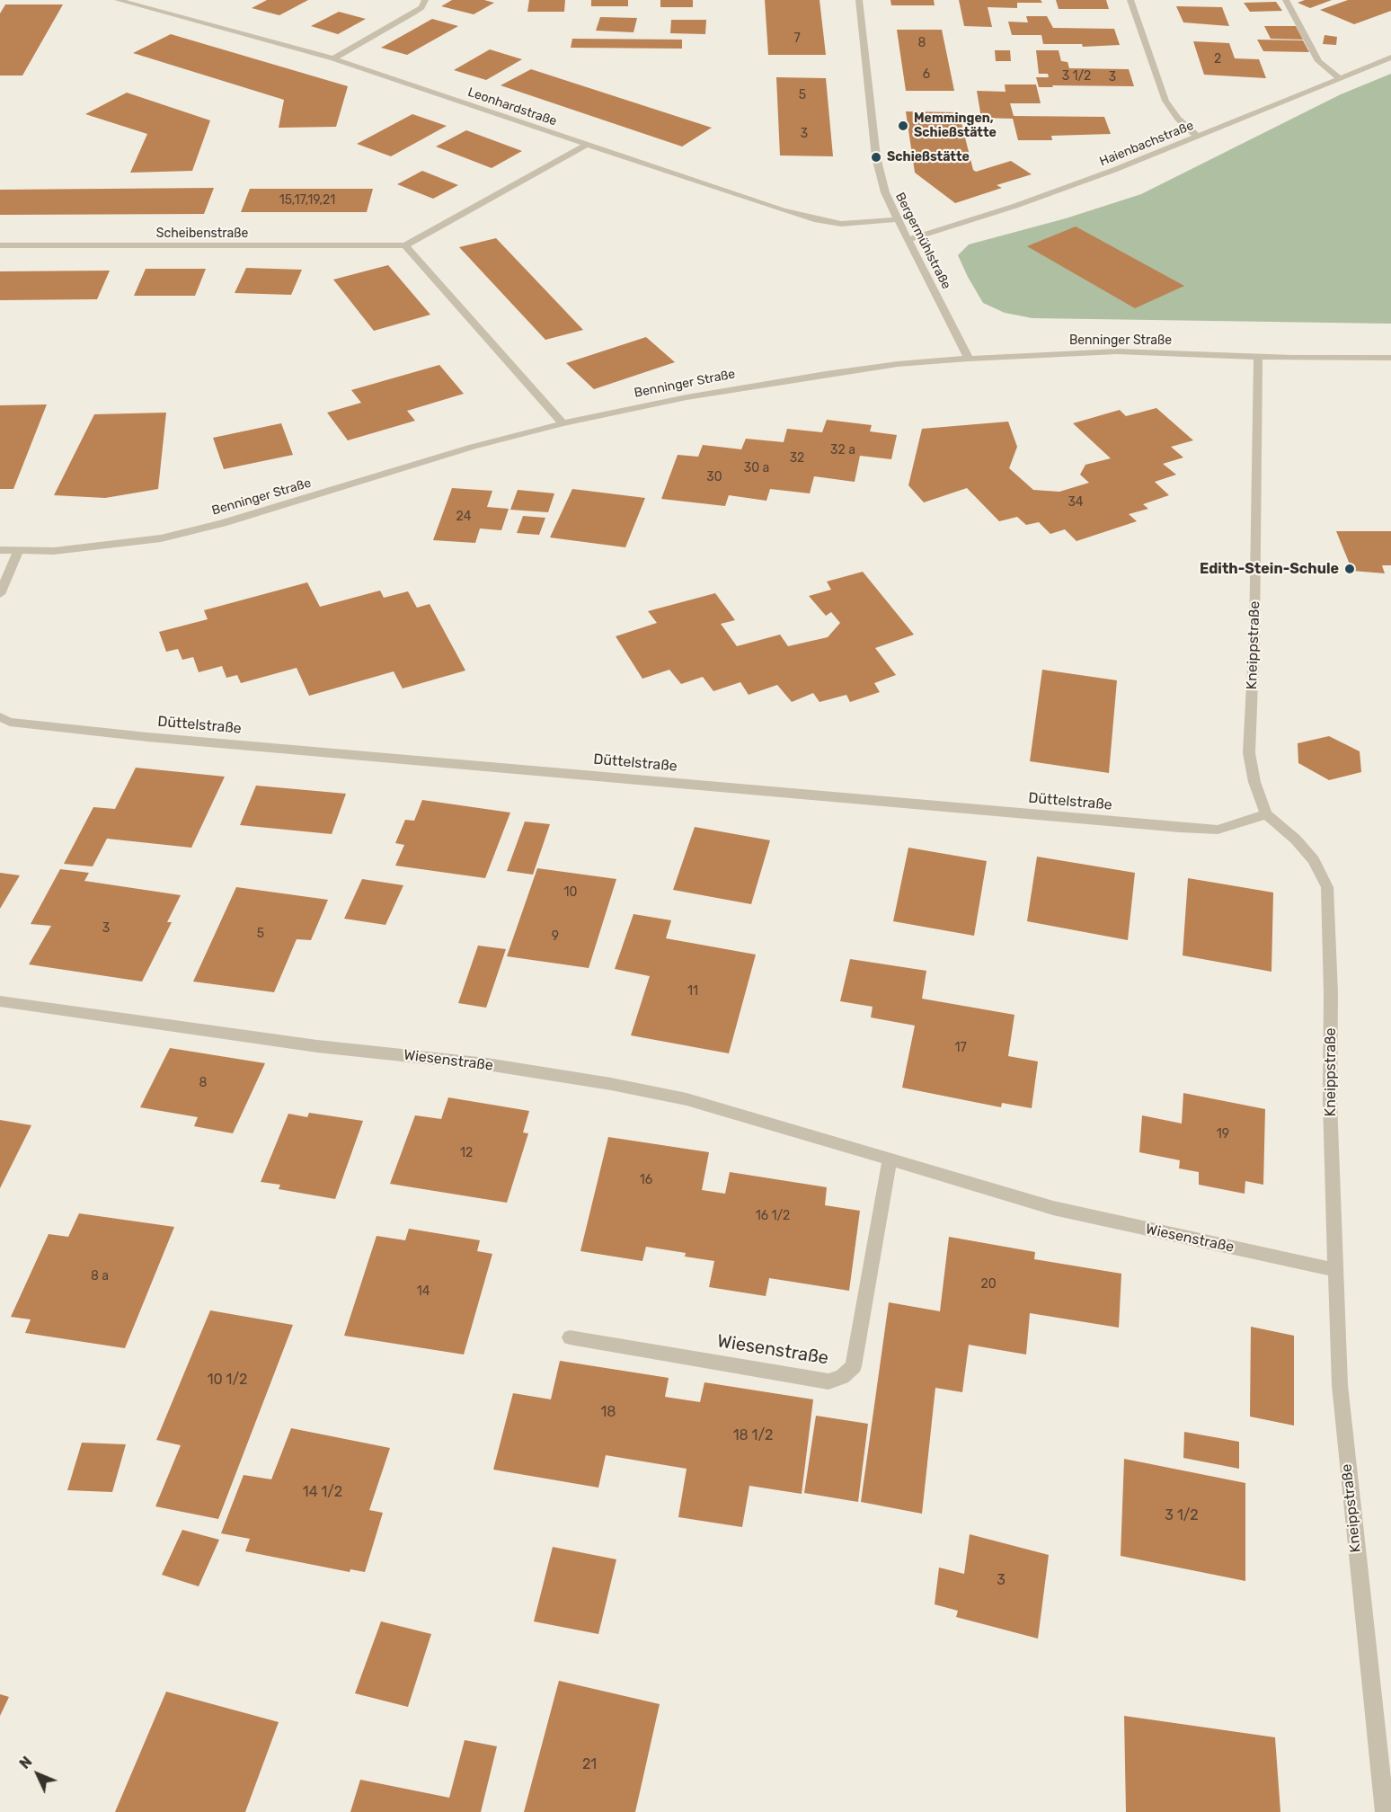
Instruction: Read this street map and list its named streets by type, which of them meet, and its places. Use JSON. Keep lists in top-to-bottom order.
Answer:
{
  "streets": {
    "street": [
      "Leonhardstraße",
      "Haienbachstraße",
      "Scheibenstraße",
      "Bergermühlstraße",
      "Benninger Straße",
      "Kneippstraße",
      "Düttelstraße",
      "Wiesenstraße"
    ]
  },
  "crossings": [
    ["Leonhardstraße", "Scheibenstraße"],
    ["Leonhardstraße", "Bergermühlstraße"],
    ["Haienbachstraße", "Bergermühlstraße"],
    ["Bergermühlstraße", "Benninger Straße"],
    ["Benninger Straße", "Kneippstraße"],
    ["Kneippstraße", "Düttelstraße"],
    ["Kneippstraße", "Wiesenstraße"]
  ],
  "places": ["Memmingen, Schießstätte", "Schießstätte", "Edith-Stein-Schule"],
  "house_numbers": [
    "7",
    "8",
    "2",
    "6",
    "3 1/2",
    "3",
    "5",
    "3",
    "15,17,19,21",
    "32 a",
    "32",
    "30 a",
    "30",
    "34",
    "24",
    "10",
    "3",
    "5",
    "9",
    "11",
    "17",
    "8",
    "19",
    "12",
    "16",
    "16 1/2",
    "8 a",
    "20",
    "14",
    "10 1/2",
    "18",
    "18 1/2",
    "14 1/2",
    "3 1/2",
    "3",
    "21"
  ],
  "north": "top left"
}
